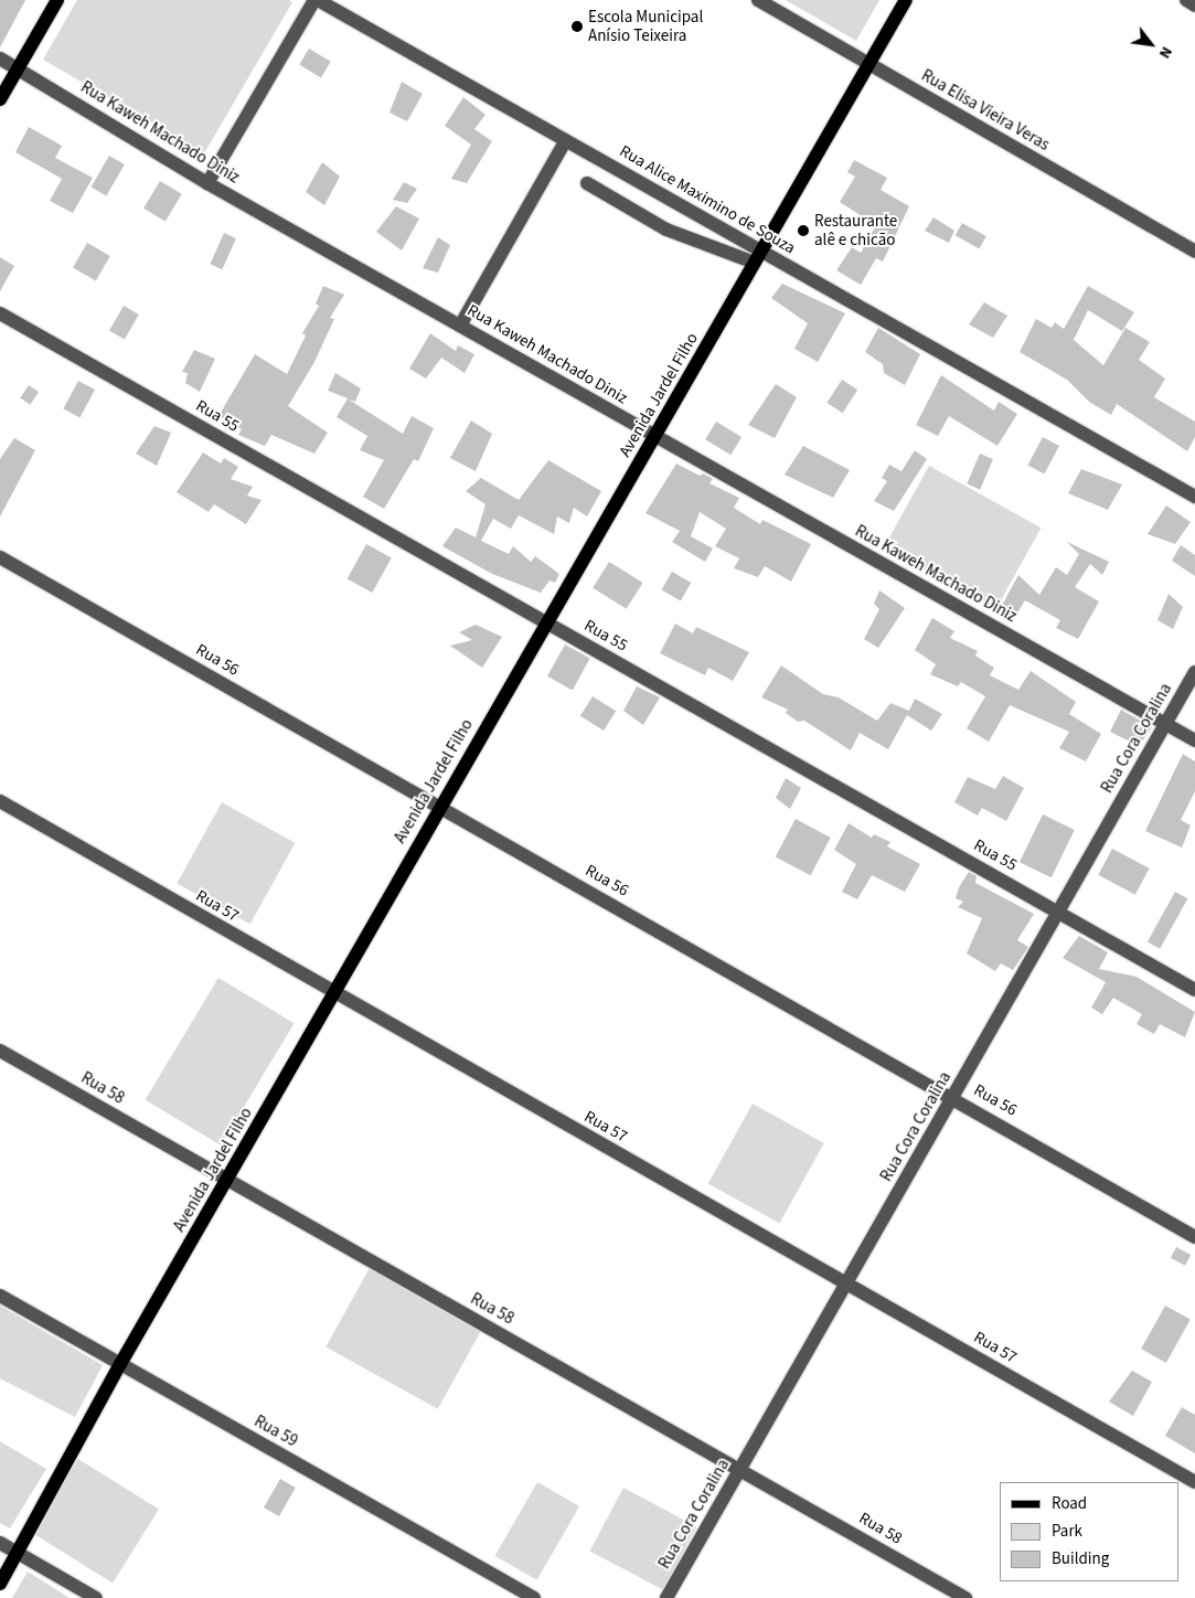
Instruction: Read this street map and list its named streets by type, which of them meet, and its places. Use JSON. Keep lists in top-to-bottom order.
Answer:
{
  "streets": {
    "main road": ["Avenida Jardel Filho"],
    "street": [
      "Rua Elisa Vieira Veras",
      "Rua Kaweh Machado Diniz",
      "Rua Alice Maximino de Souza",
      "Rua 55",
      "Rua 56",
      "Rua Cora Coralina",
      "Rua 57",
      "Rua 58",
      "Rua 59"
    ]
  },
  "crossings": [
    ["Rua Elisa Vieira Veras", "Avenida Jardel Filho"],
    ["Rua Kaweh Machado Diniz", "Avenida Jardel Filho"],
    ["Rua Kaweh Machado Diniz", "Rua Cora Coralina"],
    ["Rua Alice Maximino de Souza", "Avenida Jardel Filho"],
    ["Avenida Jardel Filho", "Rua 55"],
    ["Avenida Jardel Filho", "Rua 56"],
    ["Avenida Jardel Filho", "Rua 57"],
    ["Avenida Jardel Filho", "Rua 58"],
    ["Avenida Jardel Filho", "Rua 59"],
    ["Rua 55", "Rua Cora Coralina"],
    ["Rua 56", "Rua Cora Coralina"],
    ["Rua Cora Coralina", "Rua 57"],
    ["Rua Cora Coralina", "Rua 58"]
  ],
  "places": ["Escola Municipal Anísio Teixeira", "Restaurante alê e chicão"],
  "legend": ["Road", "Park", "Building"],
  "north": "bottom right"
}
